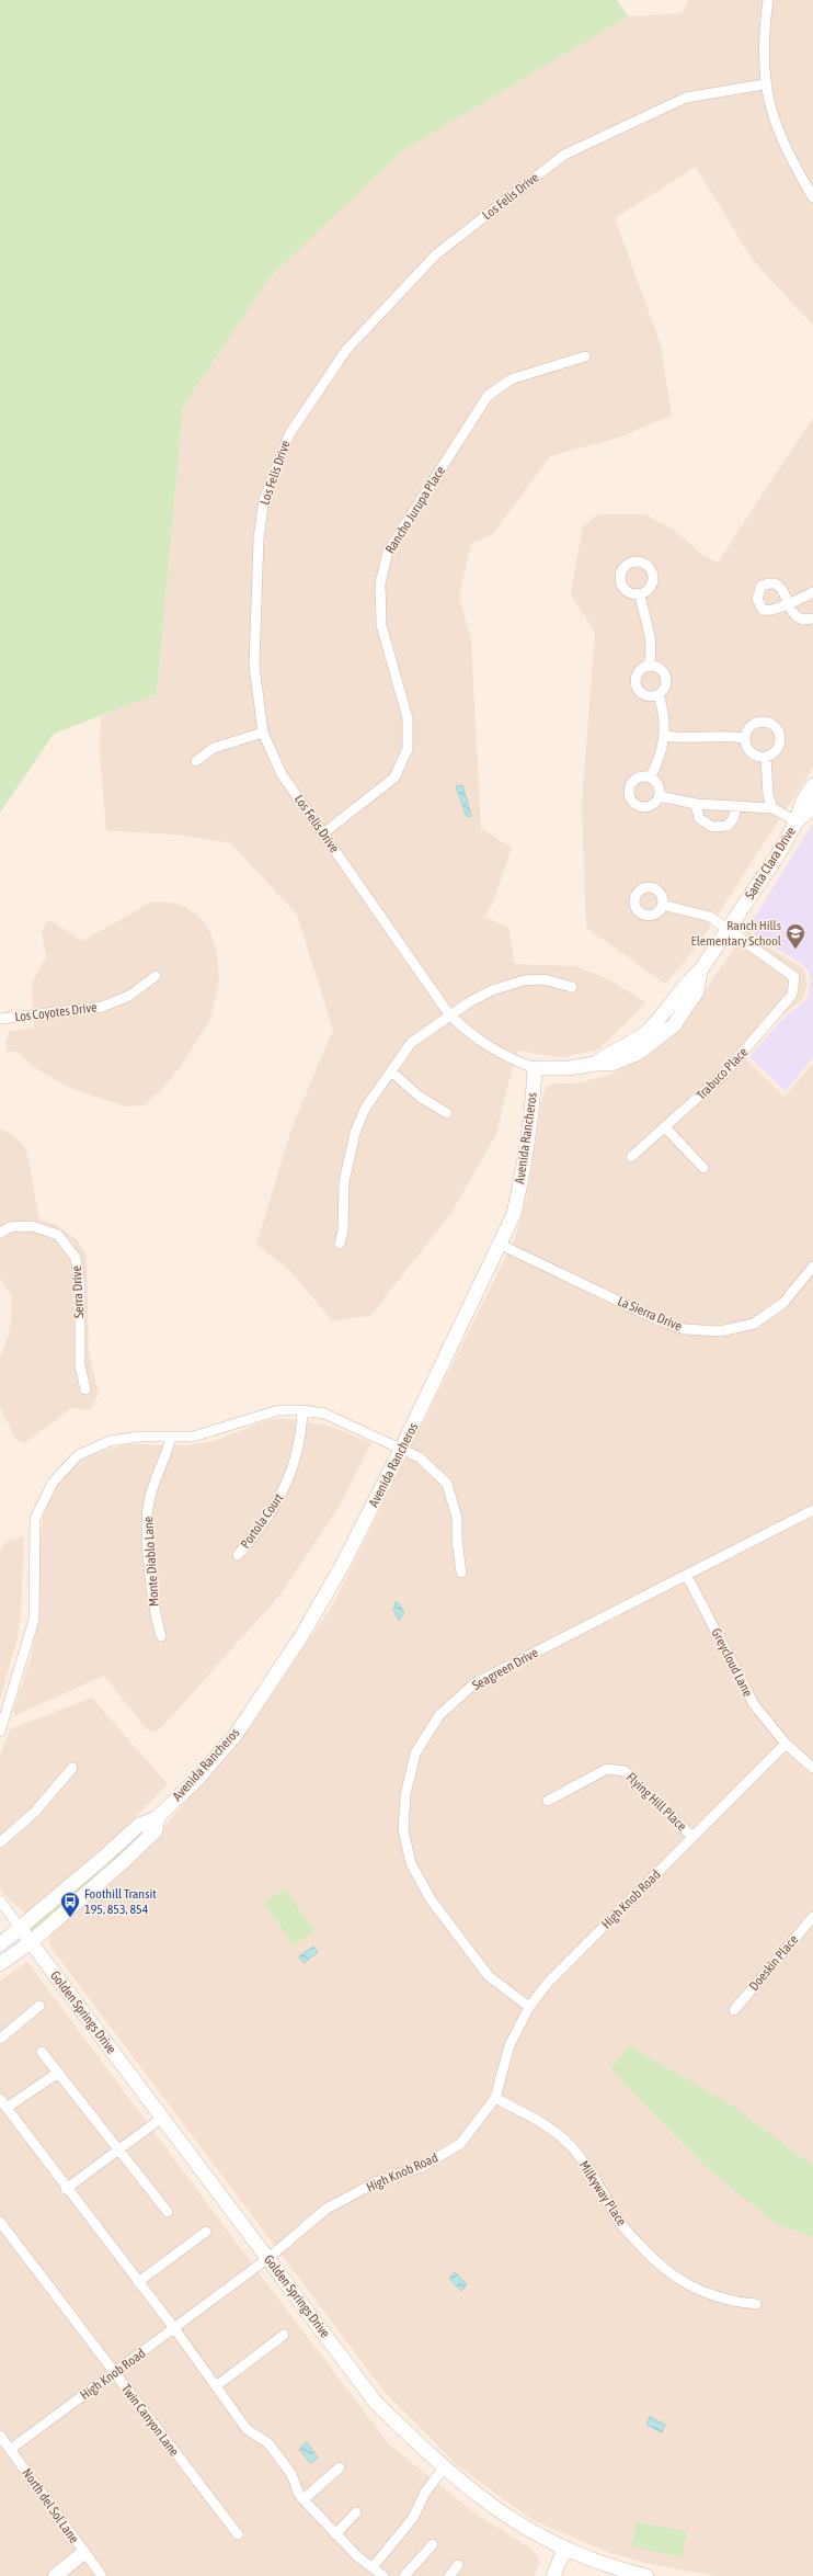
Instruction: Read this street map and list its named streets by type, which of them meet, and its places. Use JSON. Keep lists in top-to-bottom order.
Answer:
{
  "streets": {
    "main road": ["Santa Clara Drive", "Avenida Rancheros", "Golden Springs Drive"],
    "street": [
      "Los Felis Drive",
      "Rancho Jurupa Place",
      "Los Coyotes Drive",
      "Trabuco Place",
      "Serra Drive",
      "La Sierra Drive",
      "Portola Court",
      "Monte Diablo Lane",
      "Greycloud Lane",
      "Seagreen Drive",
      "Flying Hill Place",
      "High Knob Road",
      "Doeskin Place",
      "Milkyway Place",
      "Twin Canyon Lane",
      "North del Sol Lane"
    ]
  },
  "crossings": [
    ["Los Felis Drive", "Rancho Jurupa Place"],
    ["Los Felis Drive", "Santa Clara Drive"],
    ["Los Felis Drive", "Avenida Rancheros"],
    ["Santa Clara Drive", "Trabuco Place"],
    ["Santa Clara Drive", "Avenida Rancheros"],
    ["Avenida Rancheros", "La Sierra Drive"],
    ["Avenida Rancheros", "Golden Springs Drive"],
    ["Greycloud Lane", "Seagreen Drive"],
    ["Greycloud Lane", "High Knob Road"],
    ["Seagreen Drive", "High Knob Road"],
    ["Flying Hill Place", "High Knob Road"],
    ["High Knob Road", "Golden Springs Drive"],
    ["High Knob Road", "Milkyway Place"],
    ["High Knob Road", "Twin Canyon Lane"],
    ["High Knob Road", "North del Sol Lane"]
  ],
  "places": {
    "school or university": ["Ranch Hills Elementary School"],
    "bus stop": ["Foothill Transit 195, 853, 854"]
  }
}
